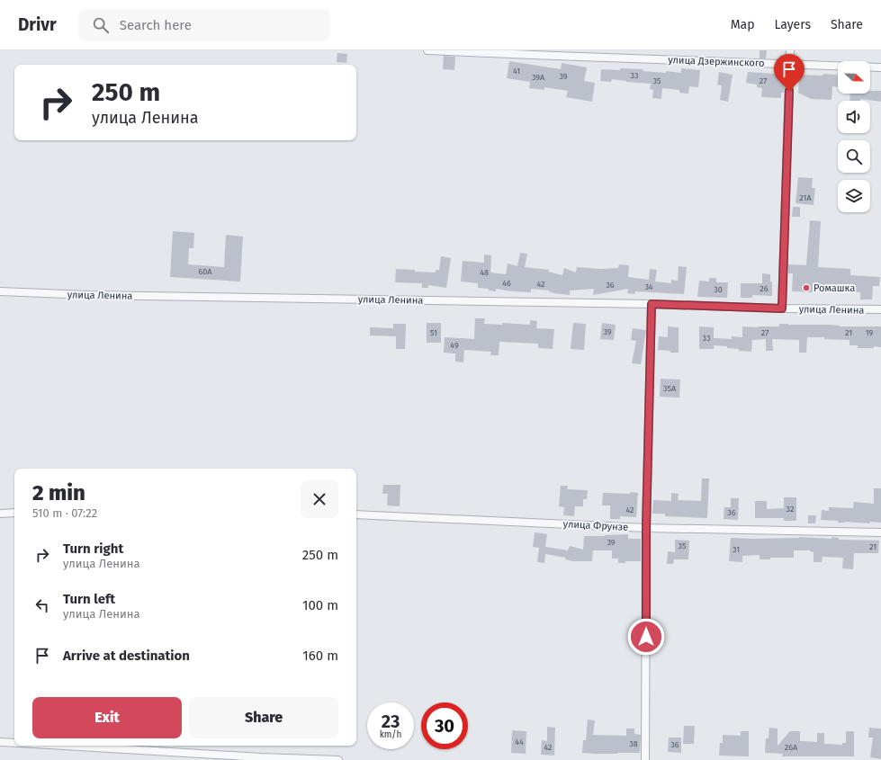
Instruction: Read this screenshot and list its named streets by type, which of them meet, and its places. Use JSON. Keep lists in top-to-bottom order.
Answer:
{
  "streets": {
    "street": ["улица Дзержинского", "улица Ленина", "улица Фрунзе"]
  },
  "places": ["Ромашка"],
  "house_numbers": [
    "41",
    "33",
    "39",
    "39А",
    "35",
    "27",
    "21А",
    "60А",
    "48",
    "46",
    "42",
    "36",
    "34",
    "26",
    "30",
    "39",
    "51",
    "27",
    "21",
    "19",
    "33",
    "49",
    "35А",
    "32",
    "42",
    "36",
    "39",
    "35",
    "21",
    "31",
    "44",
    "38",
    "36",
    "42",
    "26А"
  ],
  "north": "right",
  "page": {
    "header": "Drivr",
    "search": "Search here",
    "nav": ["Map", "Layers", "Share"],
    "turn": ["250 m", "улица Ленина"],
    "heading": ["2 min", "510 m · 07:22"],
    "list": [
      {
        "name": "Turn right",
        "note": "улица Ленина",
        "value": "250 m"
      },
      {
        "name": "Turn left",
        "note": "улица Ленина",
        "value": "100 m"
      },
      {
        "name": "Arrive at destination",
        "value": "160 m"
      }
    ],
    "buttons": ["Exit", "Share"],
    "speed": "23 km/h",
    "limit": "30"
  }
}
